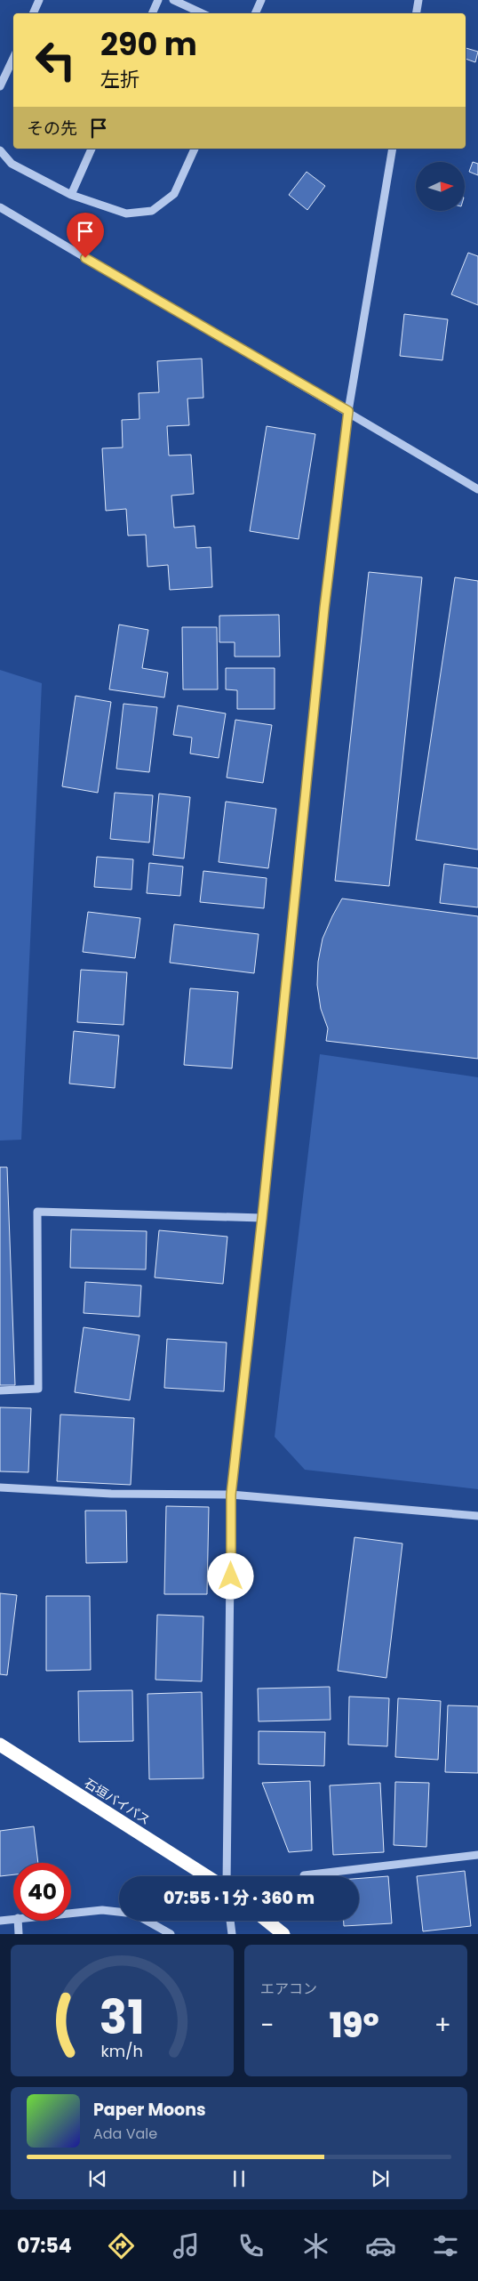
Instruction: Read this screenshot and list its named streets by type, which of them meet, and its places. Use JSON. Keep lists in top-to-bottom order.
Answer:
{
  "streets": {
    "highway": ["石垣バイパス"]
  },
  "north": "right",
  "page": {
    "turn": ["290 m", "左折"],
    "then": "その先",
    "limit": "40",
    "trip": "07:55 · 1 分 · 360 m",
    "tile": "エアコン",
    "heat": ["−", "19°", "+"],
    "song": ["Paper Moons", "Ada Vale"],
    "tabs": "07:54",
    "gauge": ["31", "km/h"]
  }
}
